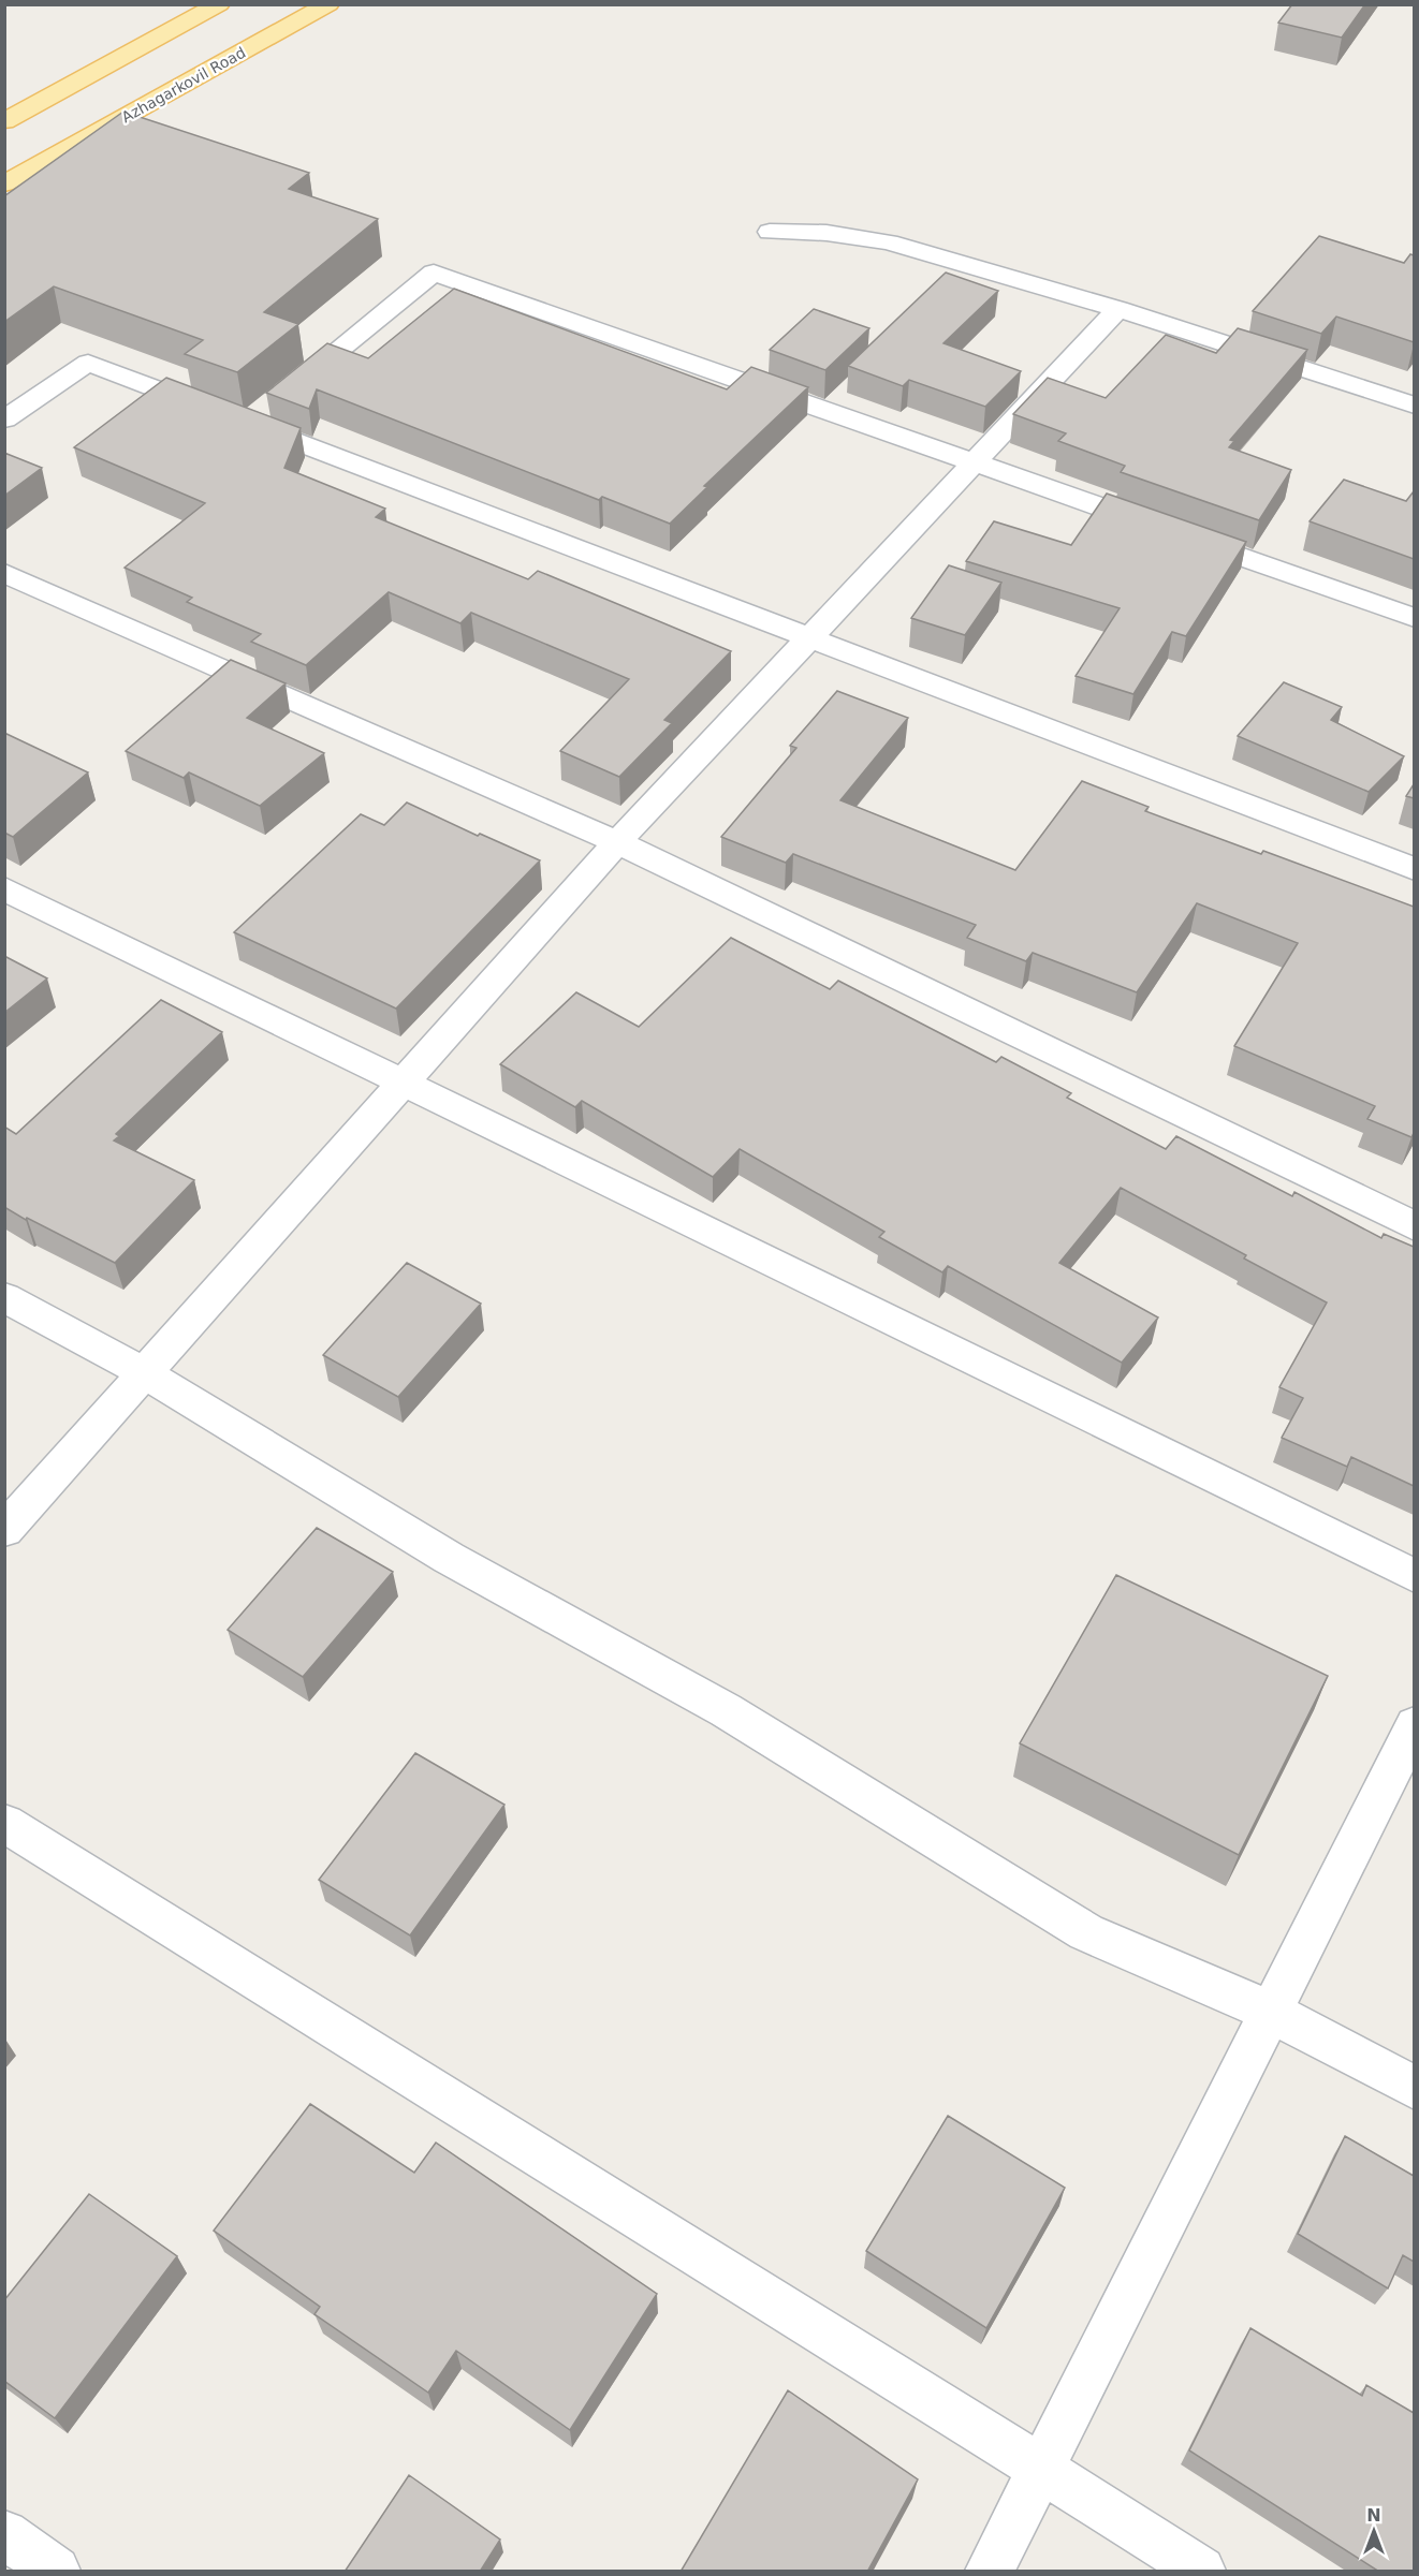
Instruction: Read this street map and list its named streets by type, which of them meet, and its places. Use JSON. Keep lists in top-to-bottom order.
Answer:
{
  "streets": {
    "main road": ["Azhagarkovil Road"]
  },
  "north": "top"
}
